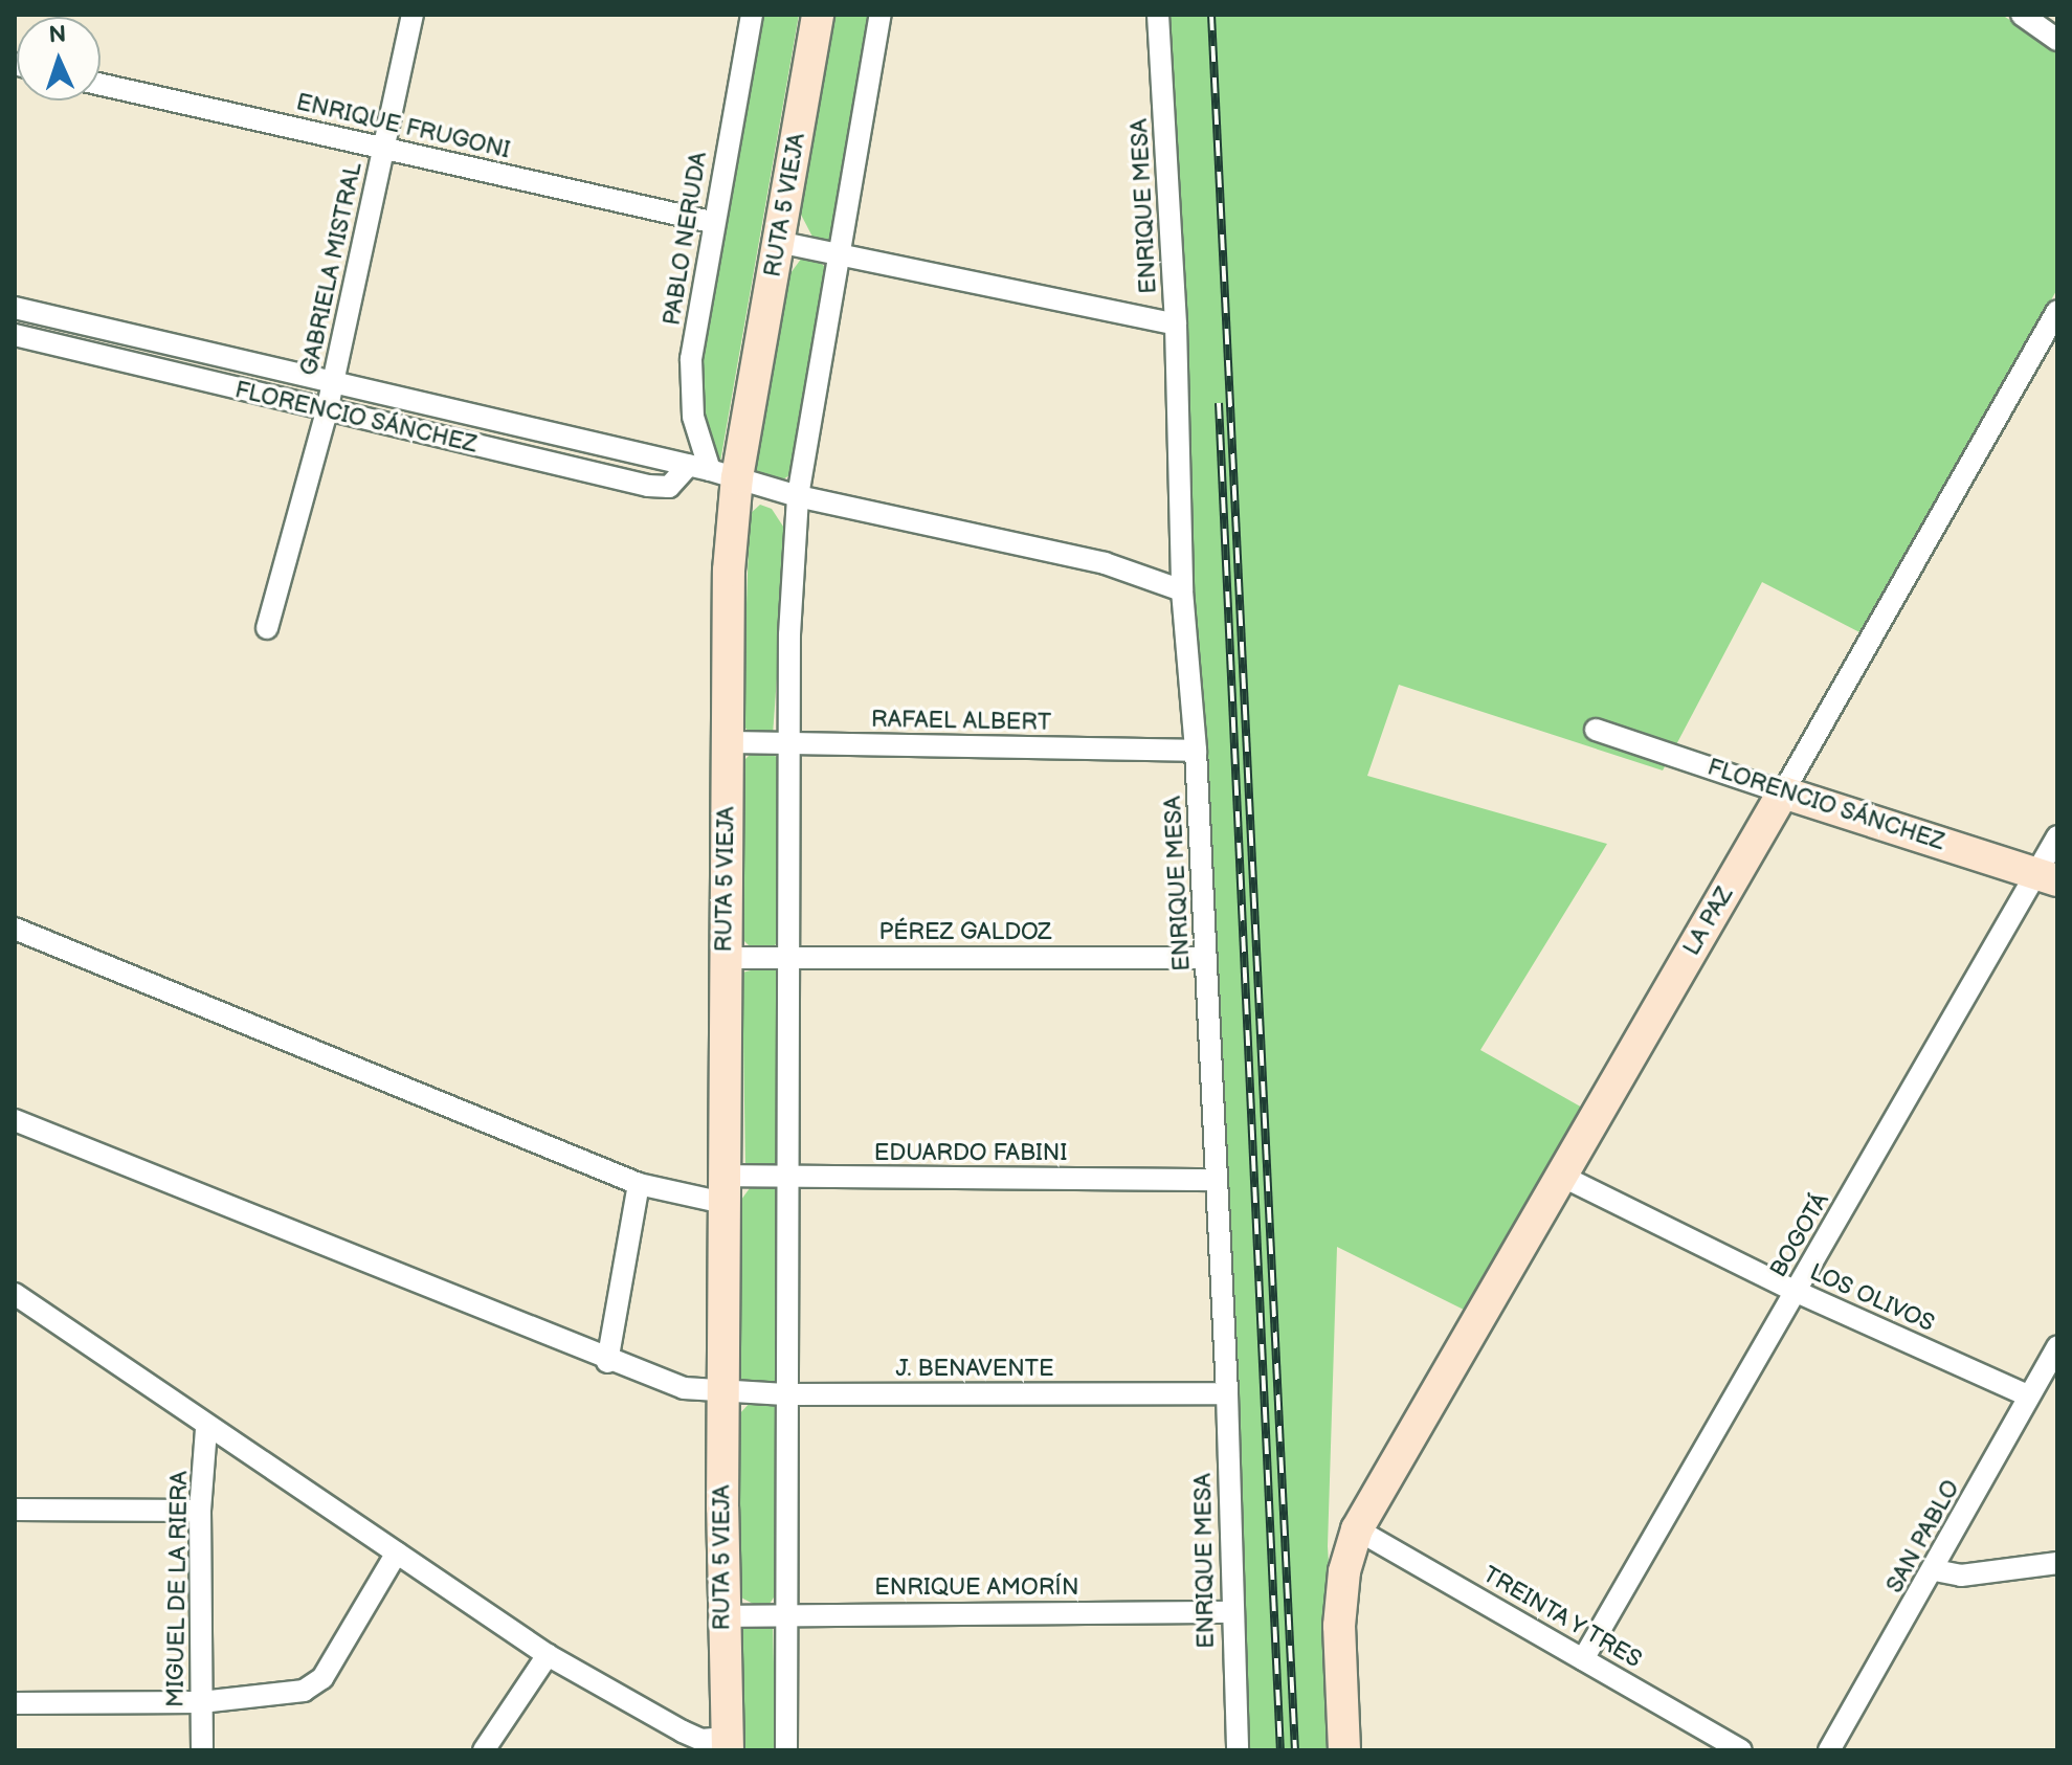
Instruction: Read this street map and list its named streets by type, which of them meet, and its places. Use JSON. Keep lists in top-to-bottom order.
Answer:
{
  "streets": {
    "street": [
      "ENRIQUE FRUGONI",
      "RUTA 5 VIEJA",
      "ENRIQUE MESA",
      "PABLO NERUDA",
      "GABRIELA MISTRAL",
      "FLORENCIO SÁNCHEZ",
      "RAFAEL ALBERT",
      "LA PAZ",
      "PÉREZ GALDOZ",
      "EDUARDO FABINI",
      "BOGOTÁ",
      "LOS OLIVOS",
      "J. BENAVENTE",
      "SAN PABLO",
      "ENRIQUE AMORÍN",
      "MIGUEL DE LA RIERA",
      "TREINTA Y TRES"
    ]
  },
  "crossings": [
    ["ENRIQUE FRUGONI", "PABLO NERUDA"],
    ["ENRIQUE FRUGONI", "GABRIELA MISTRAL"],
    ["RUTA 5 VIEJA", "PABLO NERUDA"],
    ["RUTA 5 VIEJA", "FLORENCIO SÁNCHEZ"],
    ["RUTA 5 VIEJA", "RAFAEL ALBERT"],
    ["RUTA 5 VIEJA", "PÉREZ GALDOZ"],
    ["RUTA 5 VIEJA", "EDUARDO FABINI"],
    ["RUTA 5 VIEJA", "J. BENAVENTE"],
    ["RUTA 5 VIEJA", "ENRIQUE AMORÍN"],
    ["ENRIQUE MESA", "FLORENCIO SÁNCHEZ"],
    ["ENRIQUE MESA", "RAFAEL ALBERT"],
    ["ENRIQUE MESA", "PÉREZ GALDOZ"],
    ["ENRIQUE MESA", "EDUARDO FABINI"],
    ["ENRIQUE MESA", "J. BENAVENTE"],
    ["ENRIQUE MESA", "ENRIQUE AMORÍN"],
    ["PABLO NERUDA", "FLORENCIO SÁNCHEZ"],
    ["GABRIELA MISTRAL", "FLORENCIO SÁNCHEZ"],
    ["FLORENCIO SÁNCHEZ", "LA PAZ"],
    ["FLORENCIO SÁNCHEZ", "BOGOTÁ"],
    ["LA PAZ", "LOS OLIVOS"],
    ["LA PAZ", "TREINTA Y TRES"],
    ["BOGOTÁ", "LOS OLIVOS"],
    ["BOGOTÁ", "TREINTA Y TRES"],
    ["LOS OLIVOS", "SAN PABLO"]
  ],
  "north": "top"
}
